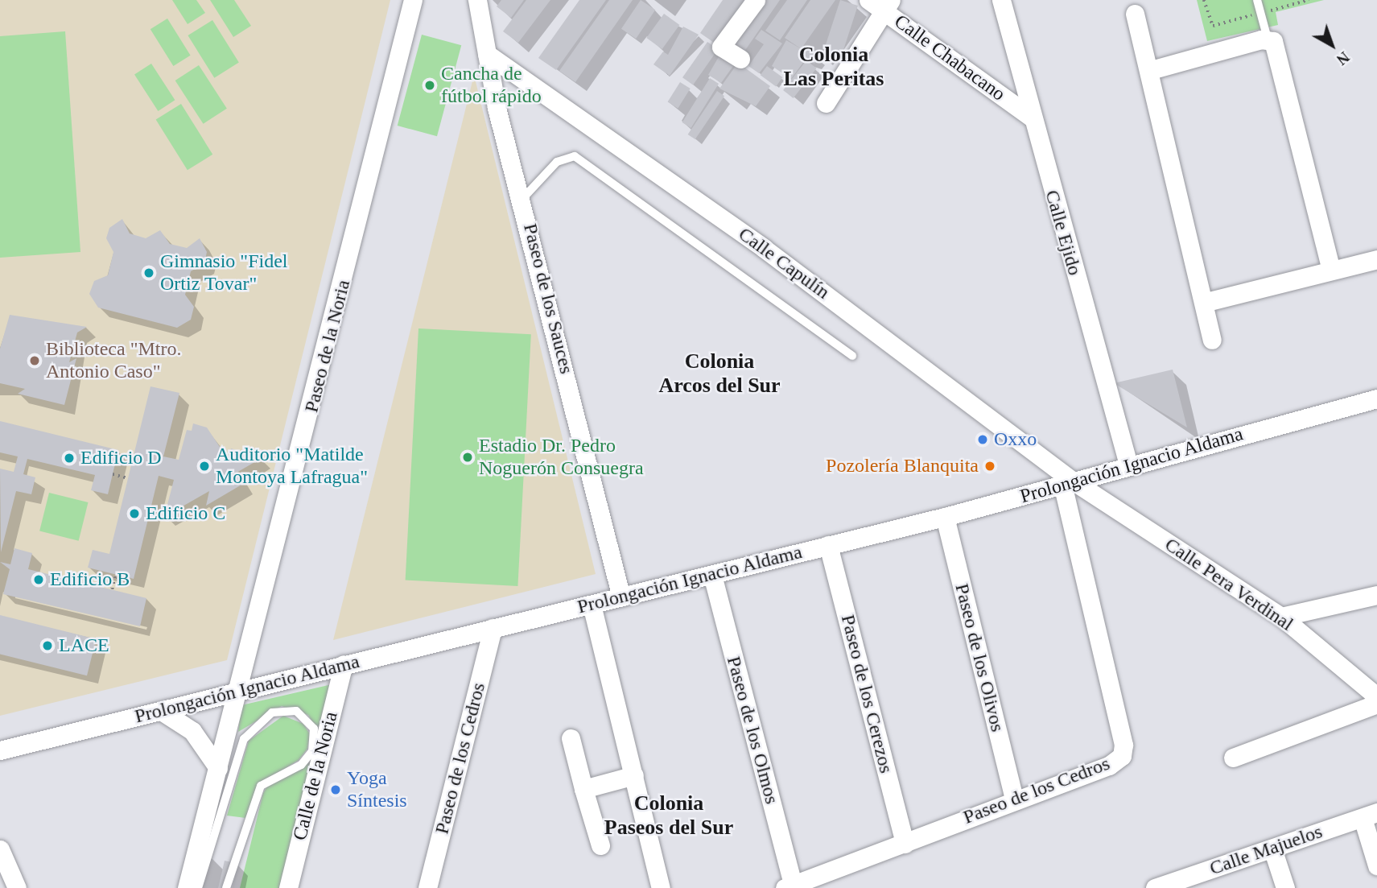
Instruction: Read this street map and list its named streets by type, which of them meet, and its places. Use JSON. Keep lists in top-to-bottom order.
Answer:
{
  "streets": {
    "street": [
      "Calle Chabacano",
      "Calle Ejido",
      "Calle Capulín",
      "Paseo de los Sauces",
      "Paseo de la Noria",
      "Prolongación Ignacio Aldama",
      "Calle Pera Verdinal",
      "Paseo de los Olivos",
      "Paseo de los Cerezos",
      "Paseo de los Olmos",
      "Paseo de los Cedros",
      "Calle de la Noria",
      "Calle Majuelos"
    ]
  },
  "crossings": [
    ["Calle Chabacano", "Calle Ejido"],
    ["Calle Ejido", "Prolongación Ignacio Aldama"],
    ["Calle Capulín", "Paseo de los Sauces"],
    ["Calle Capulín", "Prolongación Ignacio Aldama"],
    ["Calle Capulín", "Calle Pera Verdinal"],
    ["Calle Capulín", "Paseo de los Cedros"],
    ["Paseo de los Sauces", "Prolongación Ignacio Aldama"],
    ["Paseo de la Noria", "Prolongación Ignacio Aldama"],
    ["Prolongación Ignacio Aldama", "Calle Pera Verdinal"],
    ["Prolongación Ignacio Aldama", "Paseo de los Olivos"],
    ["Prolongación Ignacio Aldama", "Paseo de los Cerezos"],
    ["Prolongación Ignacio Aldama", "Paseo de los Olmos"],
    ["Prolongación Ignacio Aldama", "Paseo de los Cedros"],
    ["Prolongación Ignacio Aldama", "Calle de la Noria"],
    ["Calle Pera Verdinal", "Paseo de los Cedros"],
    ["Paseo de los Olivos", "Paseo de los Cedros"],
    ["Paseo de los Cerezos", "Paseo de los Cedros"],
    ["Paseo de los Olmos", "Paseo de los Cedros"]
  ],
  "districts": ["Colonia Las Peritas", "Colonia Arcos del Sur", "Colonia Paseos del Sur"],
  "places": [
    "Cancha de fútbol rápido",
    "Gimnasio \"Fidel Ortiz Tovar\"",
    "Biblioteca \"Mtro. Antonio Caso\"",
    "Oxxo",
    "Estadio Dr. Pedro Noguerón Consuegra",
    "Edificio D",
    "Auditorio \"Matilde Montoya Lafragua\"",
    "Pozolería Blanquita",
    "Edificio C",
    "Edificio B",
    "LACE",
    "Yoga Síntesis"
  ],
  "north": "bottom right"
}
